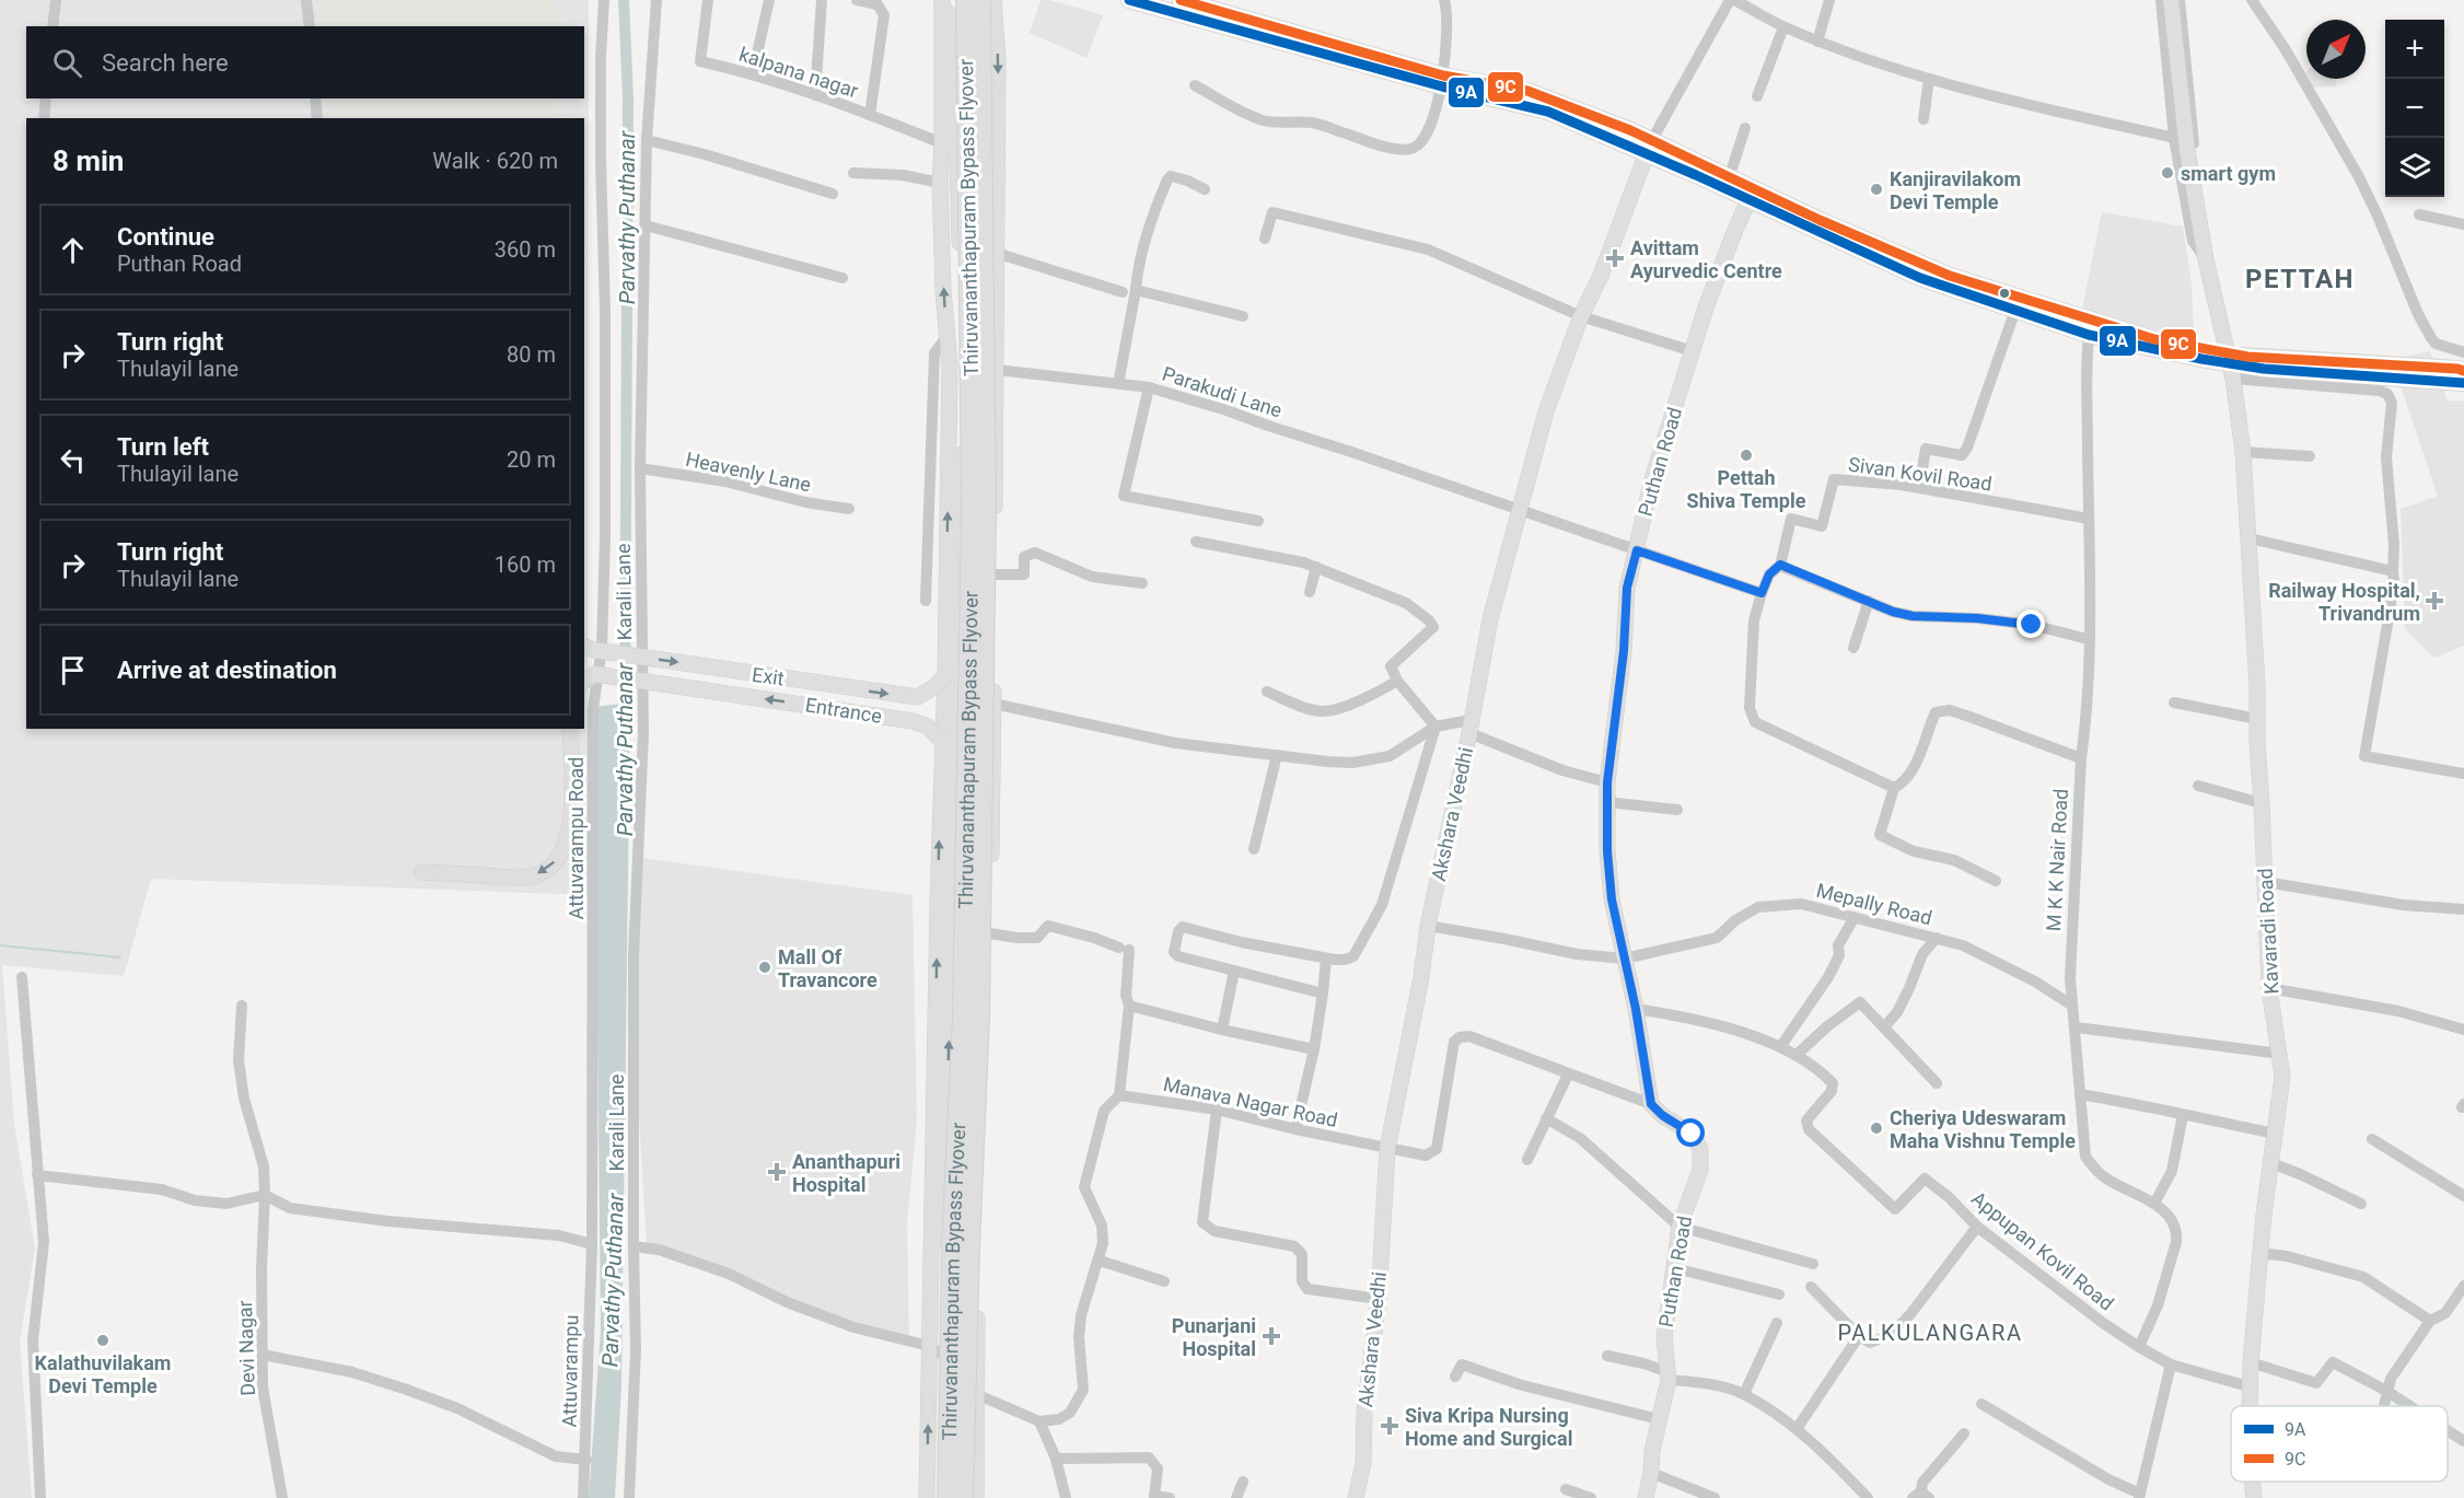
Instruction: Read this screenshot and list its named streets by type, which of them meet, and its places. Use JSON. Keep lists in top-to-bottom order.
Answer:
{
  "streets": {
    "highway": ["Thiruvananthapuram Bypass Flyover"],
    "street": [
      "kalpana nagar",
      "Parakudi Lane",
      "Puthan Road",
      "Heavenly Lane",
      "Sivan Kovil Road",
      "Karali Lane",
      "Exit",
      "Entrance",
      "Akshara Veedhi",
      "Attuvarampu Road",
      "M K K Nair Road",
      "Mepally Road",
      "Kavaradi Road",
      "Manava Nagar Road",
      "Appupan Kovil Road",
      "Devi Nagar",
      "Attuvarampu"
    ]
  },
  "crossings": [
    ["Parakudi Lane", "Puthan Road"],
    ["Parakudi Lane", "Akshara Veedhi"],
    ["Puthan Road", "Mepally Road"],
    ["Puthan Road", "Appupan Kovil Road"],
    ["Heavenly Lane", "Karali Lane"],
    ["Sivan Kovil Road", "M K K Nair Road"],
    ["Akshara Veedhi", "Mepally Road"],
    ["Akshara Veedhi", "Manava Nagar Road"],
    ["Attuvarampu Road", "Attuvarampu"],
    ["M K K Nair Road", "Mepally Road"],
    ["M K K Nair Road", "Appupan Kovil Road"],
    ["Kavaradi Road", "Appupan Kovil Road"]
  ],
  "one_way": ["Exit", "Entrance"],
  "districts": ["PETTAH", "PALKULANGARA"],
  "water": ["Parvathy Puthanar"],
  "places": {
    "other": [
      "smart gym",
      "Kanjiravilakom Devi Temple",
      "Pettah Shiva Temple",
      "Mall Of Travancore",
      "Cheriya Udeswaram Maha Vishnu Temple",
      "Kalathuvilakam Devi Temple"
    ],
    "health": [
      "Avittam Ayurvedic Centre",
      "Railway Hospital, Trivandrum",
      "Ananthapuri Hospital",
      "Punarjani Hospital",
      "Siva Kripa Nursing Home and Surgical"
    ]
  },
  "lines": ["transit line 9A", "transit line 9C"],
  "legend": ["9A", "9C"],
  "north": "top right",
  "page": {
    "map_buttons": ["+", "−"],
    "search": "Search here",
    "heading": ["8 min", "Walk · 620 m"],
    "list": [
      ["Continue", "Puthan Road", "360 m"],
      ["Turn right", "Thulayil lane", "80 m"],
      ["Turn left", "Thulayil lane", "20 m"],
      ["Turn right", "Thulayil lane", "160 m"],
      "Arrive at destination"
    ]
  }
}
